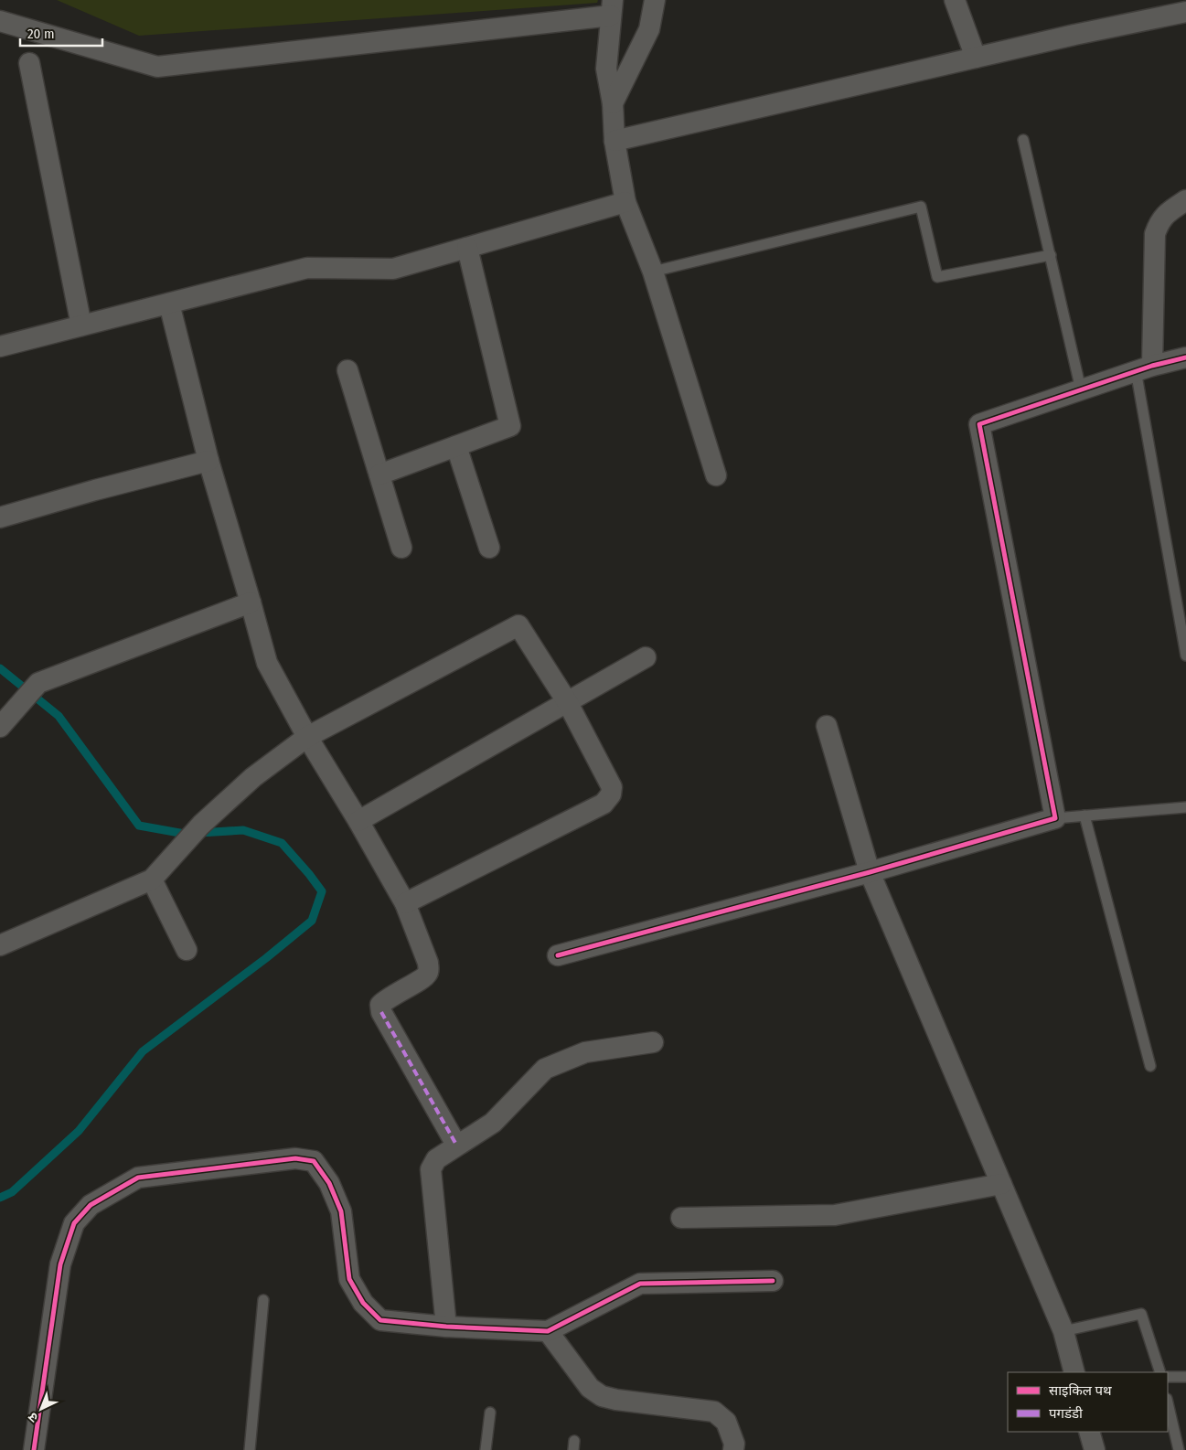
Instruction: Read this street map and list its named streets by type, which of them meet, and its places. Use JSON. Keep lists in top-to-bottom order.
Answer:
{
  "legend": ["साइकिल पथ", "पगडंडी"],
  "scale_bar": "20 m",
  "north": "bottom left"
}
